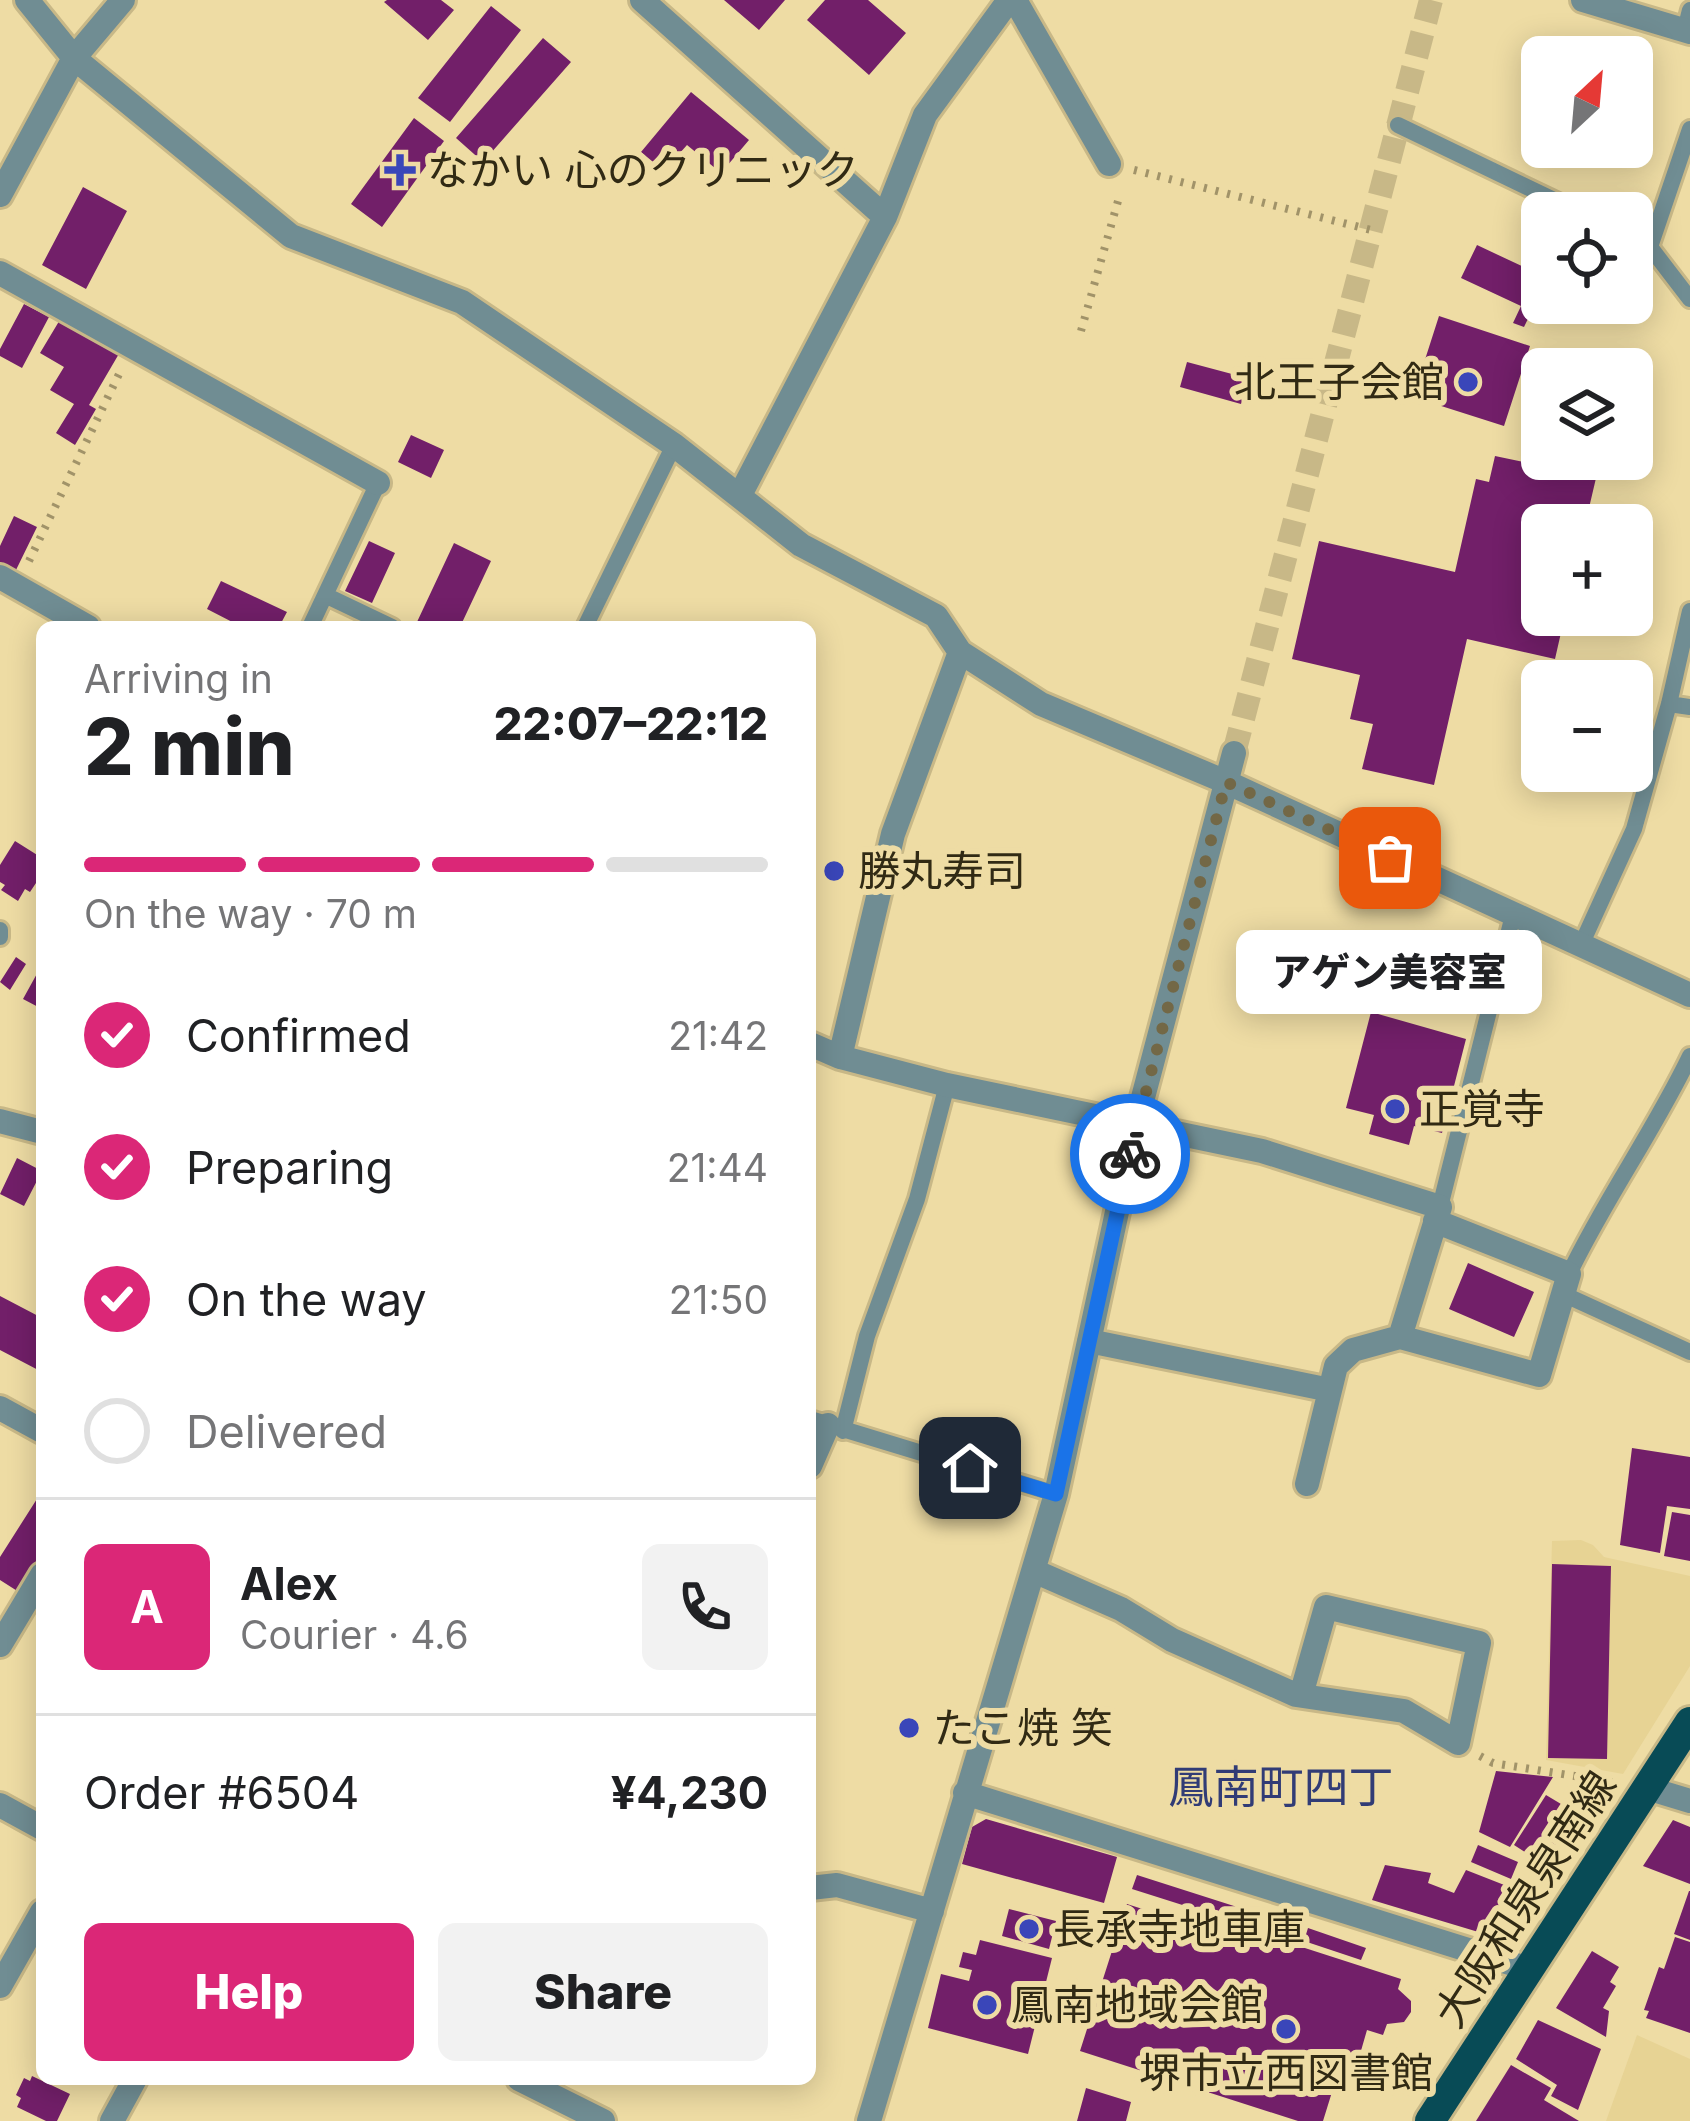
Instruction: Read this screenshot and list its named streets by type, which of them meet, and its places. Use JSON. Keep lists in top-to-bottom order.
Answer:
{
  "streets": {
    "main road": ["大阪和泉泉南線"]
  },
  "districts": ["鳳南町四丁"],
  "places": {
    "health": ["なかい 心のクリニック"],
    "other": [
      "北王子会館",
      "アゲン美容室",
      "勝丸寿司",
      "正覚寺",
      "たこ焼 笑",
      "長承寺地車庫",
      "鳳南地域会館",
      "堺市立西図書館"
    ]
  },
  "north": "top right",
  "page": {
    "map_buttons": ["+", "−"],
    "heading": ["2 min", "Arriving in", "22:07–22:12"],
    "panel": [
      "Alex",
      "Courier · 4.6",
      "Order #6504",
      "¥4,230"
    ],
    "bar": "On the way · 70 m",
    "bubble": "アゲン美容室",
    "list": [
      ["Confirmed", "21:42"],
      ["Preparing", "21:44"],
      ["On the way", "21:50"],
      "Delivered"
    ],
    "round": "A",
    "buttons": ["Help", "Share"]
  }
}
